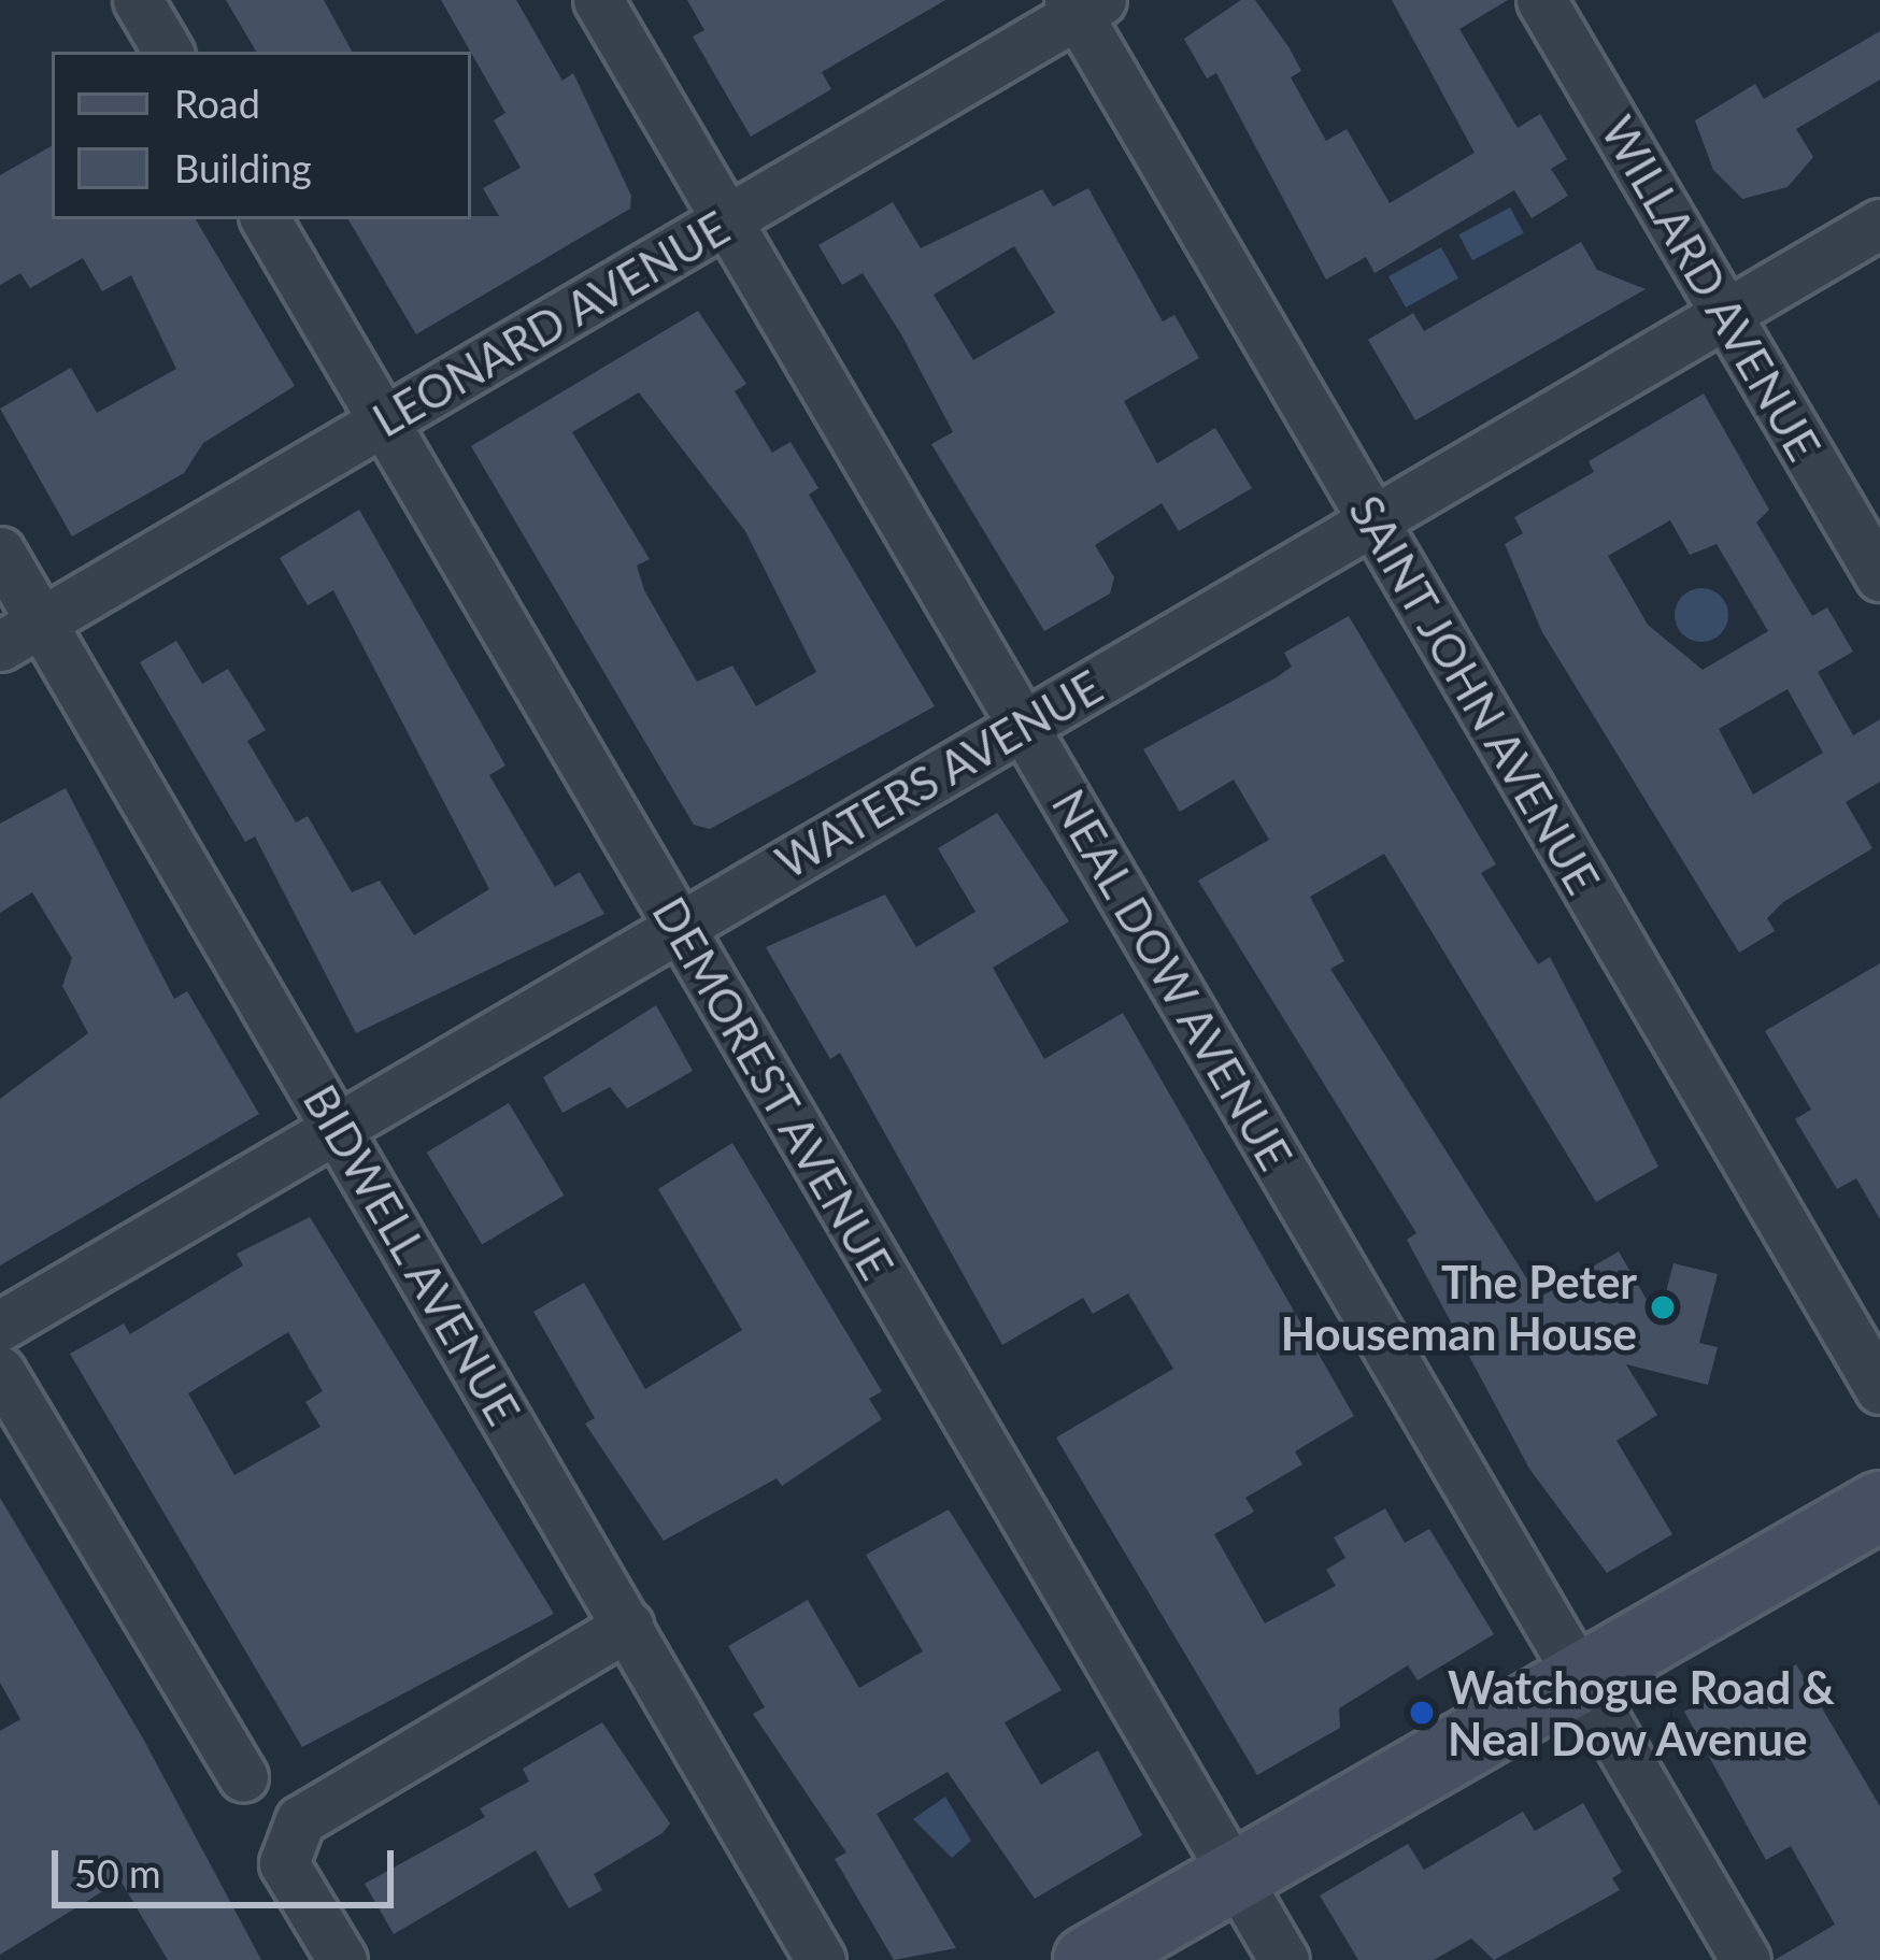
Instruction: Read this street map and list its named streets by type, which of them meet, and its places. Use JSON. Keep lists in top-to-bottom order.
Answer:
{
  "streets": {
    "street": [
      "WILLARD AVENUE",
      "LEONARD AVENUE",
      "SAINT JOHN AVENUE",
      "WATERS AVENUE",
      "NEAL DOW AVENUE",
      "DEMOREST AVENUE",
      "BIDWELL AVENUE"
    ]
  },
  "crossings": [
    ["WILLARD AVENUE", "WATERS AVENUE"],
    ["LEONARD AVENUE", "SAINT JOHN AVENUE"],
    ["LEONARD AVENUE", "NEAL DOW AVENUE"],
    ["LEONARD AVENUE", "DEMOREST AVENUE"],
    ["LEONARD AVENUE", "BIDWELL AVENUE"],
    ["SAINT JOHN AVENUE", "WATERS AVENUE"],
    ["WATERS AVENUE", "NEAL DOW AVENUE"],
    ["WATERS AVENUE", "DEMOREST AVENUE"],
    ["WATERS AVENUE", "BIDWELL AVENUE"]
  ],
  "places": ["The Peter Houseman House", "Watchogue Road & Neal Dow Avenue"],
  "legend": ["Road", "Building"],
  "scale_bar": "50 m"
}
